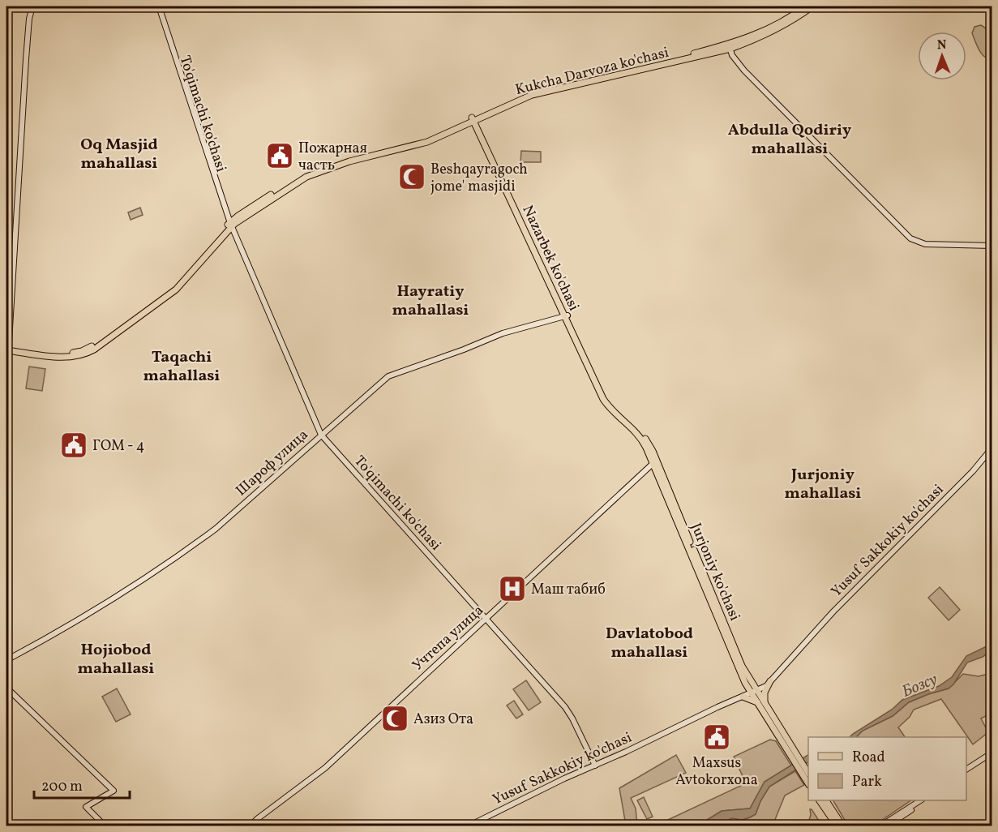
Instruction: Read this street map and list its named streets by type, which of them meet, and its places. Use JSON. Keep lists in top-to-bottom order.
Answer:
{
  "streets": {
    "main road": ["Kukcha Darvoza ko'chasi", "Nazarbek ko'chasi", "Jurjoniy ko'chasi"],
    "street": [
      "To'qimachi ko'chasi",
      "Шароф улица",
      "Yusuf Sakkokiy ko'chasi",
      "Учтепа улица"
    ]
  },
  "crossings": [
    ["Kukcha Darvoza ko'chasi", "To'qimachi ko'chasi"],
    ["Kukcha Darvoza ko'chasi", "Nazarbek ko'chasi"],
    ["To'qimachi ko'chasi", "Шароф улица"],
    ["To'qimachi ko'chasi", "Yusuf Sakkokiy ko'chasi"],
    ["To'qimachi ko'chasi", "Учтепа улица"],
    ["Nazarbek ko'chasi", "Шароф улица"],
    ["Nazarbek ko'chasi", "Jurjoniy ko'chasi"],
    ["Yusuf Sakkokiy ko'chasi", "Jurjoniy ko'chasi"],
    ["Jurjoniy ko'chasi", "Учтепа улица"]
  ],
  "districts": [
    "Abdulla Qodiriy mahallasi",
    "Oq Masjid mahallasi",
    "Hayratiy mahallasi",
    "Taqachi mahallasi",
    "Jurjoniy mahallasi",
    "Davlatobod mahallasi",
    "Hojiobod mahallasi"
  ],
  "water": ["Бозсу"],
  "places": {
    "public building": ["Пожарная часть", "ГОМ - 4", "Maxsus Avtokorxona"],
    "mosque": ["Beshqayragoch jome' masjidi", "Азиз Ота"],
    "hospital": ["Маш табиб"]
  },
  "legend": ["Road", "Park"],
  "scale_bar": "200 m",
  "north": "top"
}
